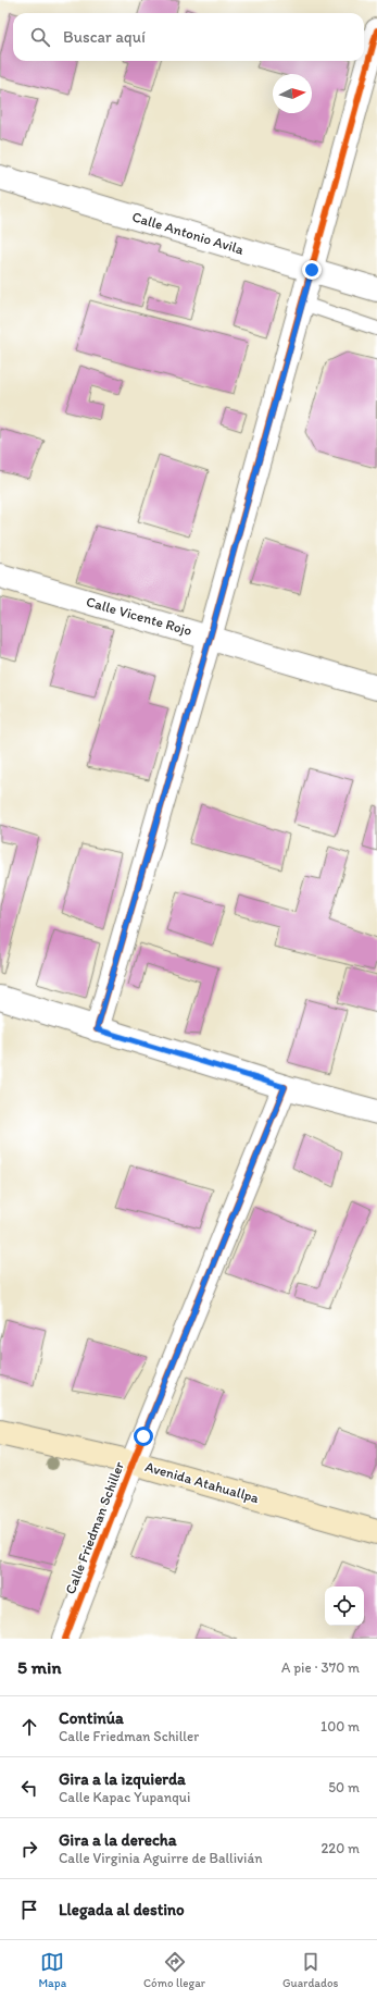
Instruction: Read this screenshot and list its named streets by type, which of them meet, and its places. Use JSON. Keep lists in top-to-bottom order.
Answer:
{
  "streets": {
    "main road": ["Avenida Atahuallpa"],
    "street": ["Calle Antonio Avila", "Calle Vicente Rojo", "Calle Friedman Schiller"]
  },
  "crossings": [
    ["Avenida Atahuallpa", "Calle Friedman Schiller"]
  ],
  "north": "right",
  "page": {
    "search": "Buscar aquí",
    "heading": ["5 min", "A pie · 370 m"],
    "list": [
      ["Continúa", "Calle Friedman Schiller", "100 m"],
      ["Gira a la izquierda", "Calle Kapac Yupanqui", "50 m"],
      ["Gira a la derecha", "Calle Virginia Aguirre de Ballivián", "220 m"],
      "Llegada al destino"
    ],
    "nav": ["Mapa", "Cómo llegar", "Guardados"]
  }
}
